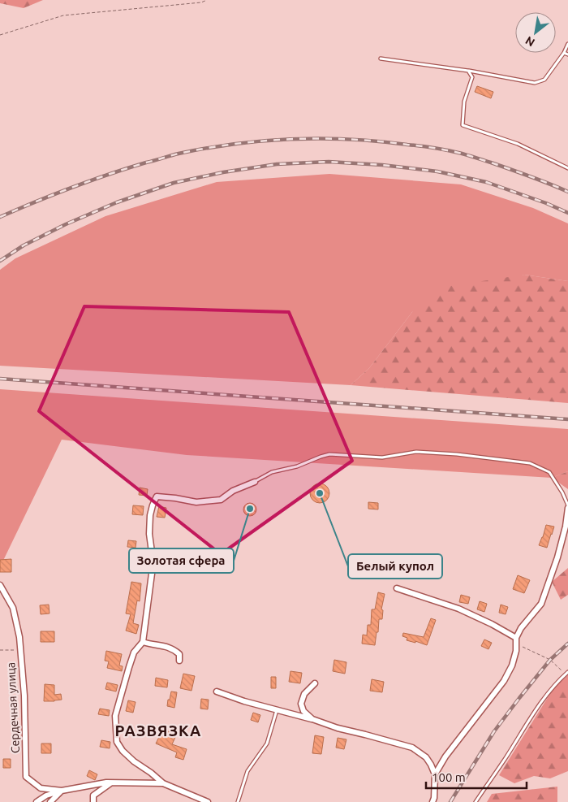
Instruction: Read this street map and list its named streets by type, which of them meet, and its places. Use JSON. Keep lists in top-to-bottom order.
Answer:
{
  "streets": {
    "street": ["Сердечная улица"]
  },
  "districts": ["РАЗВЯЗКА"],
  "places": ["Белый купол", "Золотая сфера"],
  "scale_bar": "100 m",
  "north": "bottom left"
}
